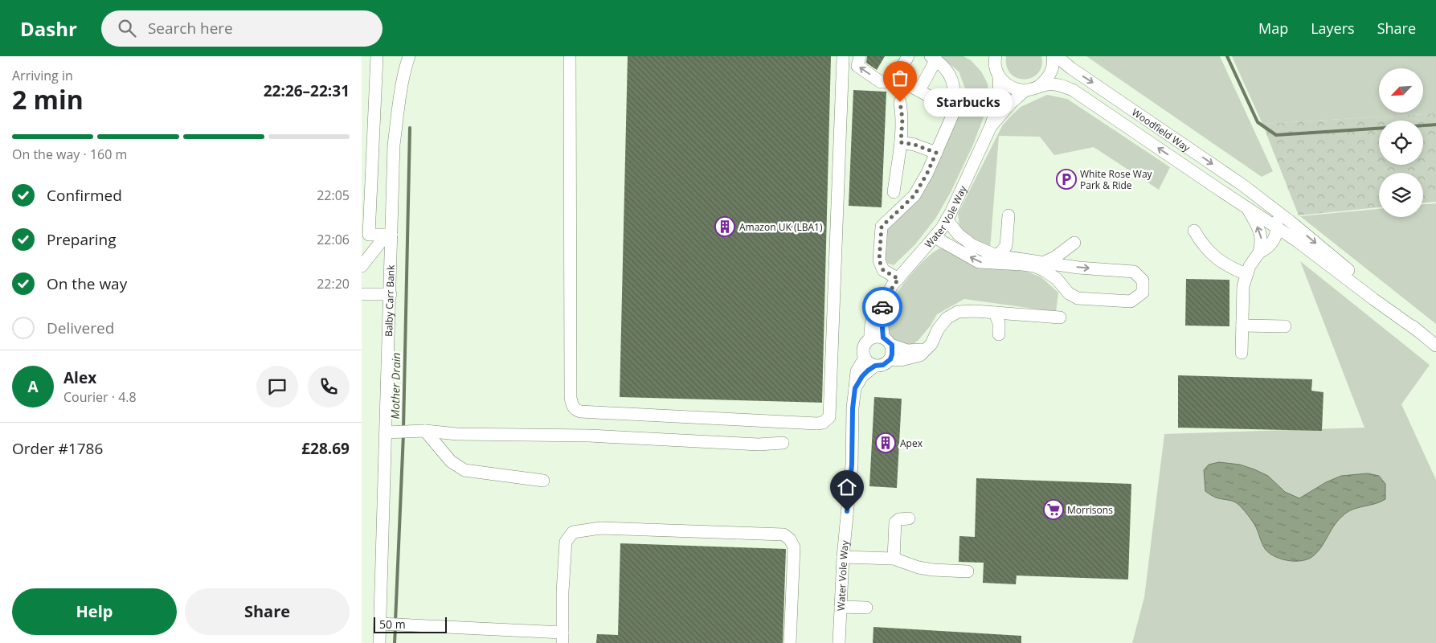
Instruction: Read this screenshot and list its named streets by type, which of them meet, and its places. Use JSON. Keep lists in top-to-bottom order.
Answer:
{
  "streets": {
    "street": ["Woodfield Way", "Water Vole Way", "Balby Carr Bank"]
  },
  "crossings": [
    ["Woodfield Way", "Water Vole Way"]
  ],
  "water": ["Mother Drain"],
  "places": {
    "other": ["Starbucks"],
    "parking": ["White Rose Way Park & Ride"],
    "building": ["Amazon UK (LBA1)", "Apex"],
    "supermarket": ["Morrisons"]
  },
  "scale_bar": "50 m",
  "north": "bottom left",
  "page": {
    "header": "Dashr",
    "search": "Search here",
    "nav": ["Map", "Layers", "Share"],
    "heading": ["2 min", "Arriving in", "22:26–22:31"],
    "panel": [
      "Alex",
      "Courier · 4.8",
      "Order #1786",
      "£28.69"
    ],
    "bubble": "Starbucks",
    "bar": "On the way · 160 m",
    "list": [
      ["Confirmed", "22:05"],
      ["Preparing", "22:06"],
      ["On the way", "22:20"],
      "Delivered"
    ],
    "round": "A",
    "buttons": ["Help", "Share"],
    "scale": "50 m"
  }
}
